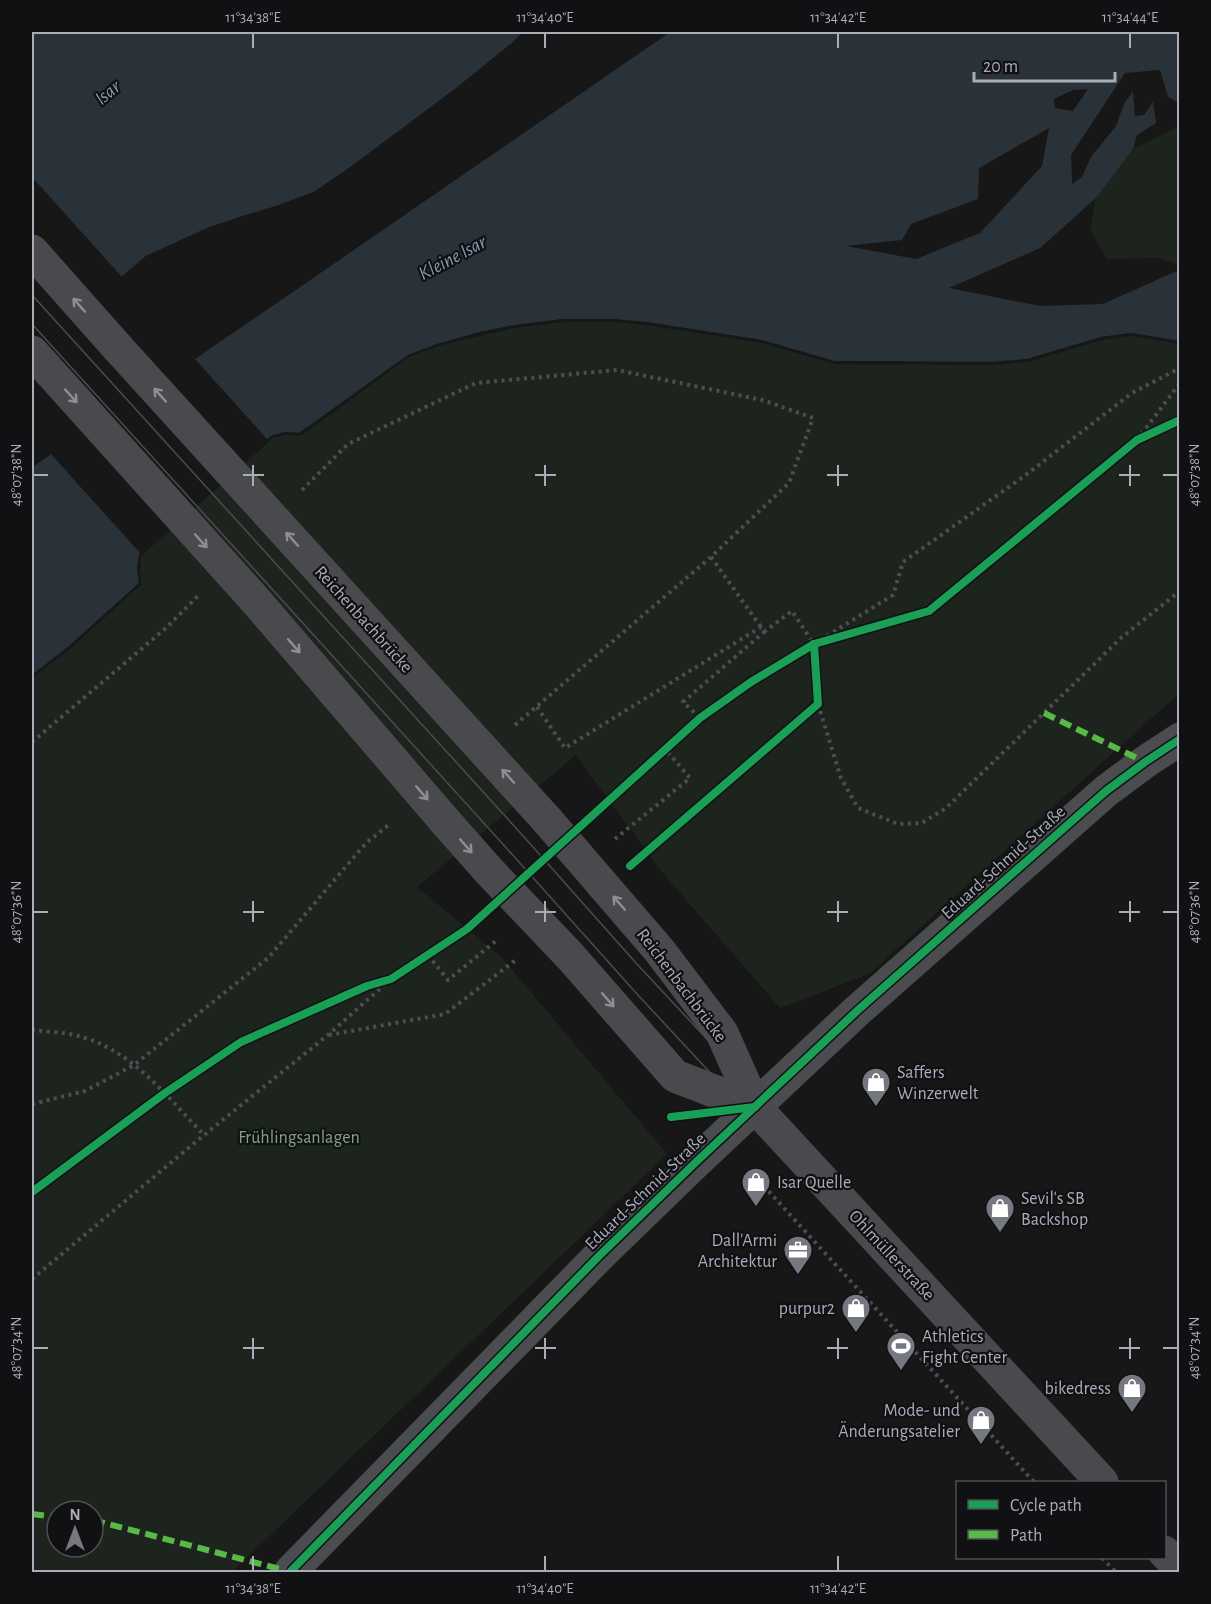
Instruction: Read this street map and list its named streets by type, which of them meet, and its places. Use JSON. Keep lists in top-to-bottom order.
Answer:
{
  "streets": {
    "main road": ["Reichenbachbrücke", "Ohlmüllerstraße"],
    "street": ["Eduard-Schmid-Straße"]
  },
  "crossings": [
    ["Reichenbachbrücke", "Eduard-Schmid-Straße"],
    ["Reichenbachbrücke", "Ohlmüllerstraße"],
    ["Eduard-Schmid-Straße", "Ohlmüllerstraße"]
  ],
  "water": ["Isar", "Kleine Isar"],
  "parks": ["Frühlingsanlagen"],
  "places": {
    "shop": [
      "Saffers Winzerwelt",
      "Isar Quelle",
      "Sevil's SB Backshop",
      "purpur2",
      "bikedress",
      "Mode- und Änderungsatelier"
    ],
    "office": ["Dall'Armi Architektur"],
    "sports": ["Athletics Fight Center"]
  },
  "legend": ["Cycle path", "Path"],
  "scale_bar": "20 m",
  "north": "top",
  "coordinates": [
    "11°34'38\"E",
    "11°34'40\"E",
    "11°34'42\"E",
    "11°34'44\"E",
    "48°07'38\"N",
    "48°07'36\"N",
    "48°07'34\"N"
  ]
}
